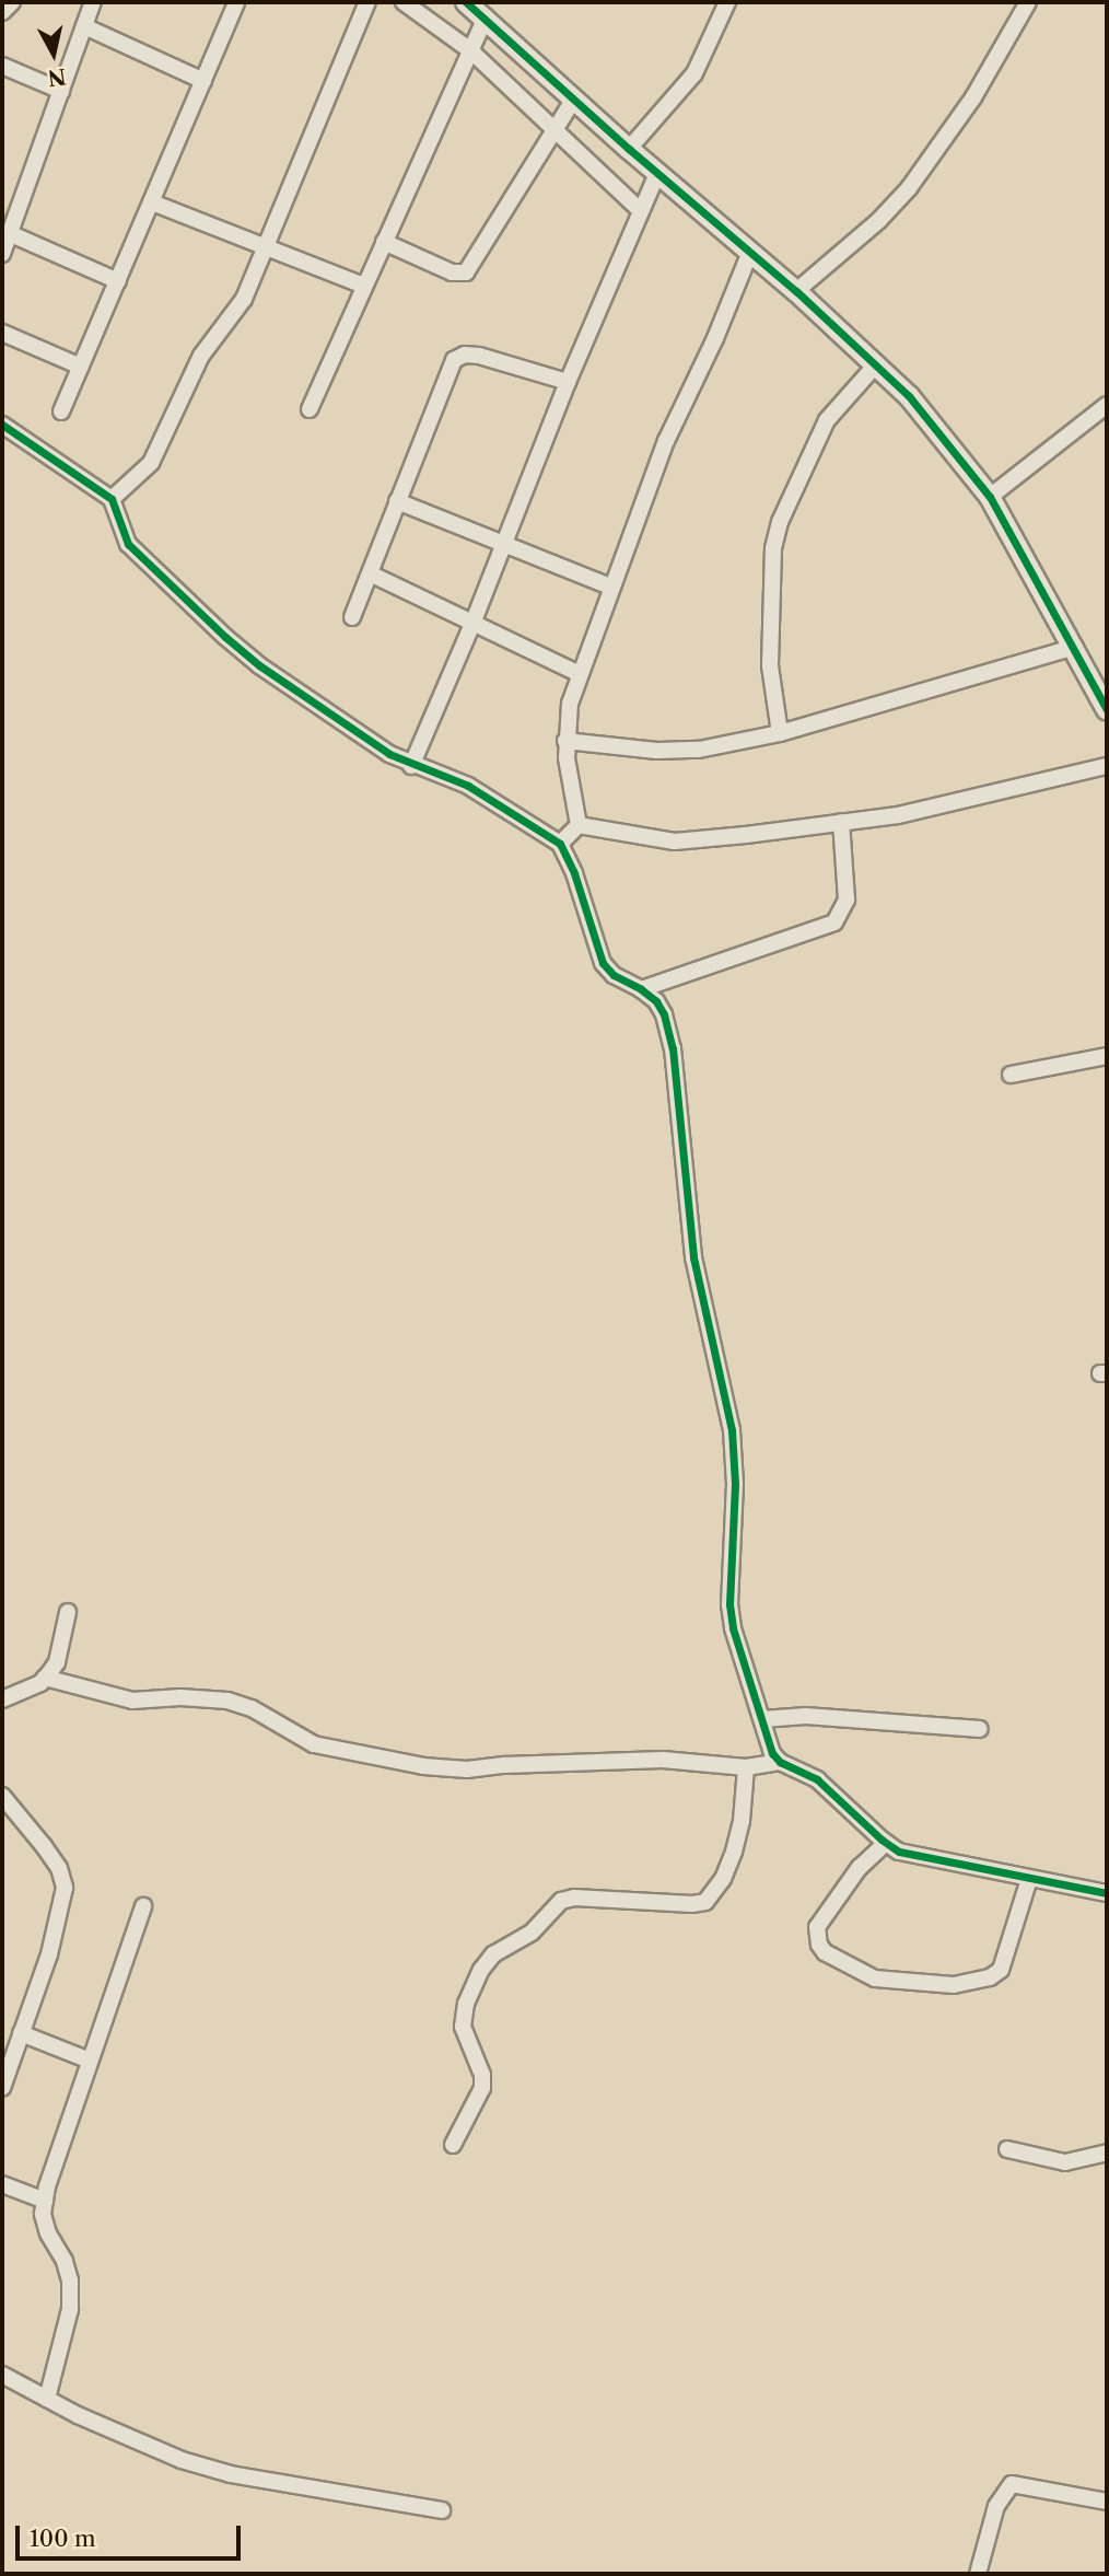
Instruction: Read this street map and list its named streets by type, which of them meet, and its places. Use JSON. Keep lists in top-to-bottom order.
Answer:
{
  "scale_bar": "100 m",
  "north": "bottom"
}
